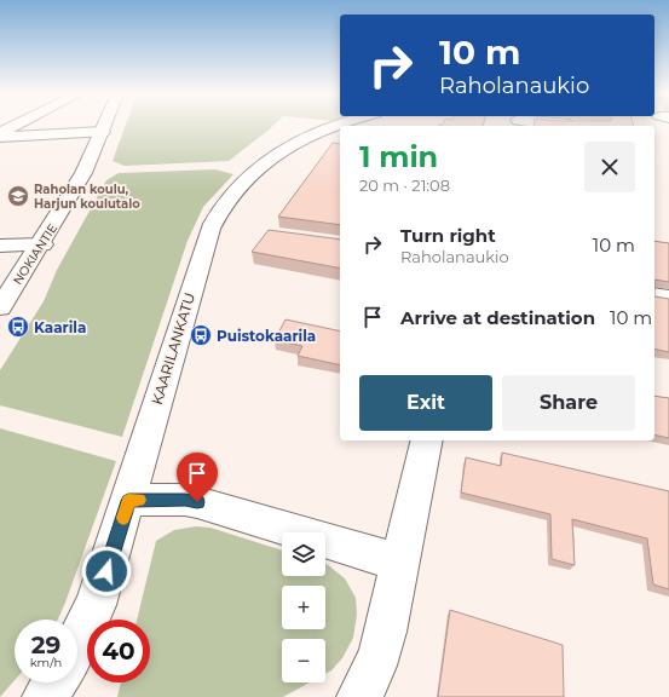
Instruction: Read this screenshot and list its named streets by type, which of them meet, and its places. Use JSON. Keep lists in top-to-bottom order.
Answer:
{
  "streets": {
    "street": ["NOKIANTIE", "KAARILANKATU"]
  },
  "places": {
    "school or university": ["Raholan koulu, Harjun koulutalo"],
    "bus stop": ["Kaarila", "Puistokaarila"]
  },
  "page": {
    "turn": ["10 m", "Raholanaukio"],
    "heading": ["1 min", "20 m · 21:08"],
    "list": [
      {
        "name": "Turn right",
        "note": "Raholanaukio",
        "value": "10 m"
      },
      {
        "name": "Arrive at destination",
        "value": "10 m"
      }
    ],
    "buttons": ["Exit", "Share"],
    "map_buttons": ["+", "−"],
    "speed": "29 km/h",
    "limit": "40"
  }
}
